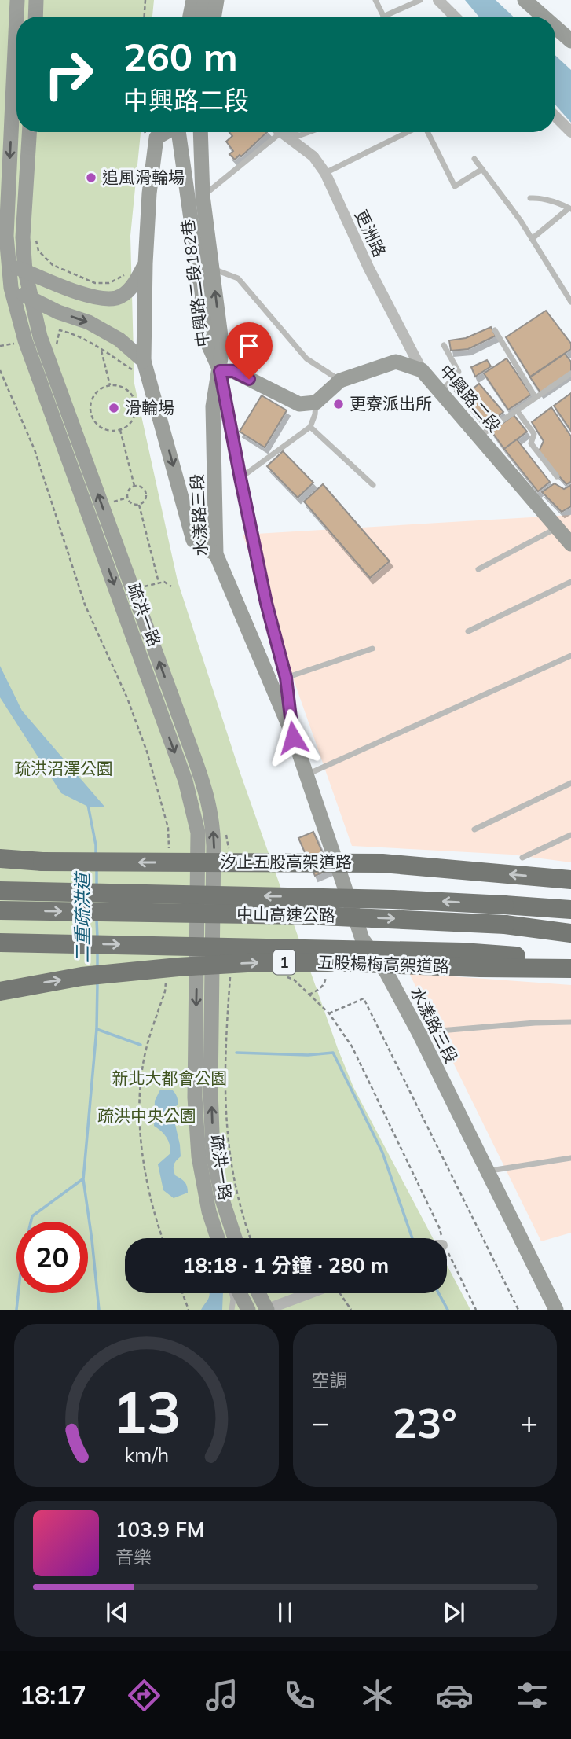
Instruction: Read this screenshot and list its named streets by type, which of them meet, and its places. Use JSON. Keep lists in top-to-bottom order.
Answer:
{
  "streets": {
    "highway": [
      "汐止五股高架道路",
      "中山高速公路",
      "1",
      "五股楊梅高架道路"
    ],
    "street": [
      "更洲路",
      "中興路二段182巷",
      "中興路二段",
      "水漾路三段",
      "疏洪一路"
    ]
  },
  "crossings": [
    ["更洲路", "中興路二段"],
    ["中興路二段182巷", "水漾路三段"]
  ],
  "water": ["二重疏洪道"],
  "parks": ["疏洪沼澤公園", "新北大都會公園", "疏洪中央公園"],
  "places": ["追風滑輪場", "更寮派出所", "滑輪場"],
  "page": {
    "turn": ["260 m", "中興路二段"],
    "limit": "20",
    "trip": "18:18 · 1 分鐘 · 280 m",
    "tile": "空調",
    "heat": ["−", "23°", "+"],
    "song": ["103.9 FM", "音樂"],
    "tabs": "18:17",
    "gauge": ["13", "km/h"]
  }
}
